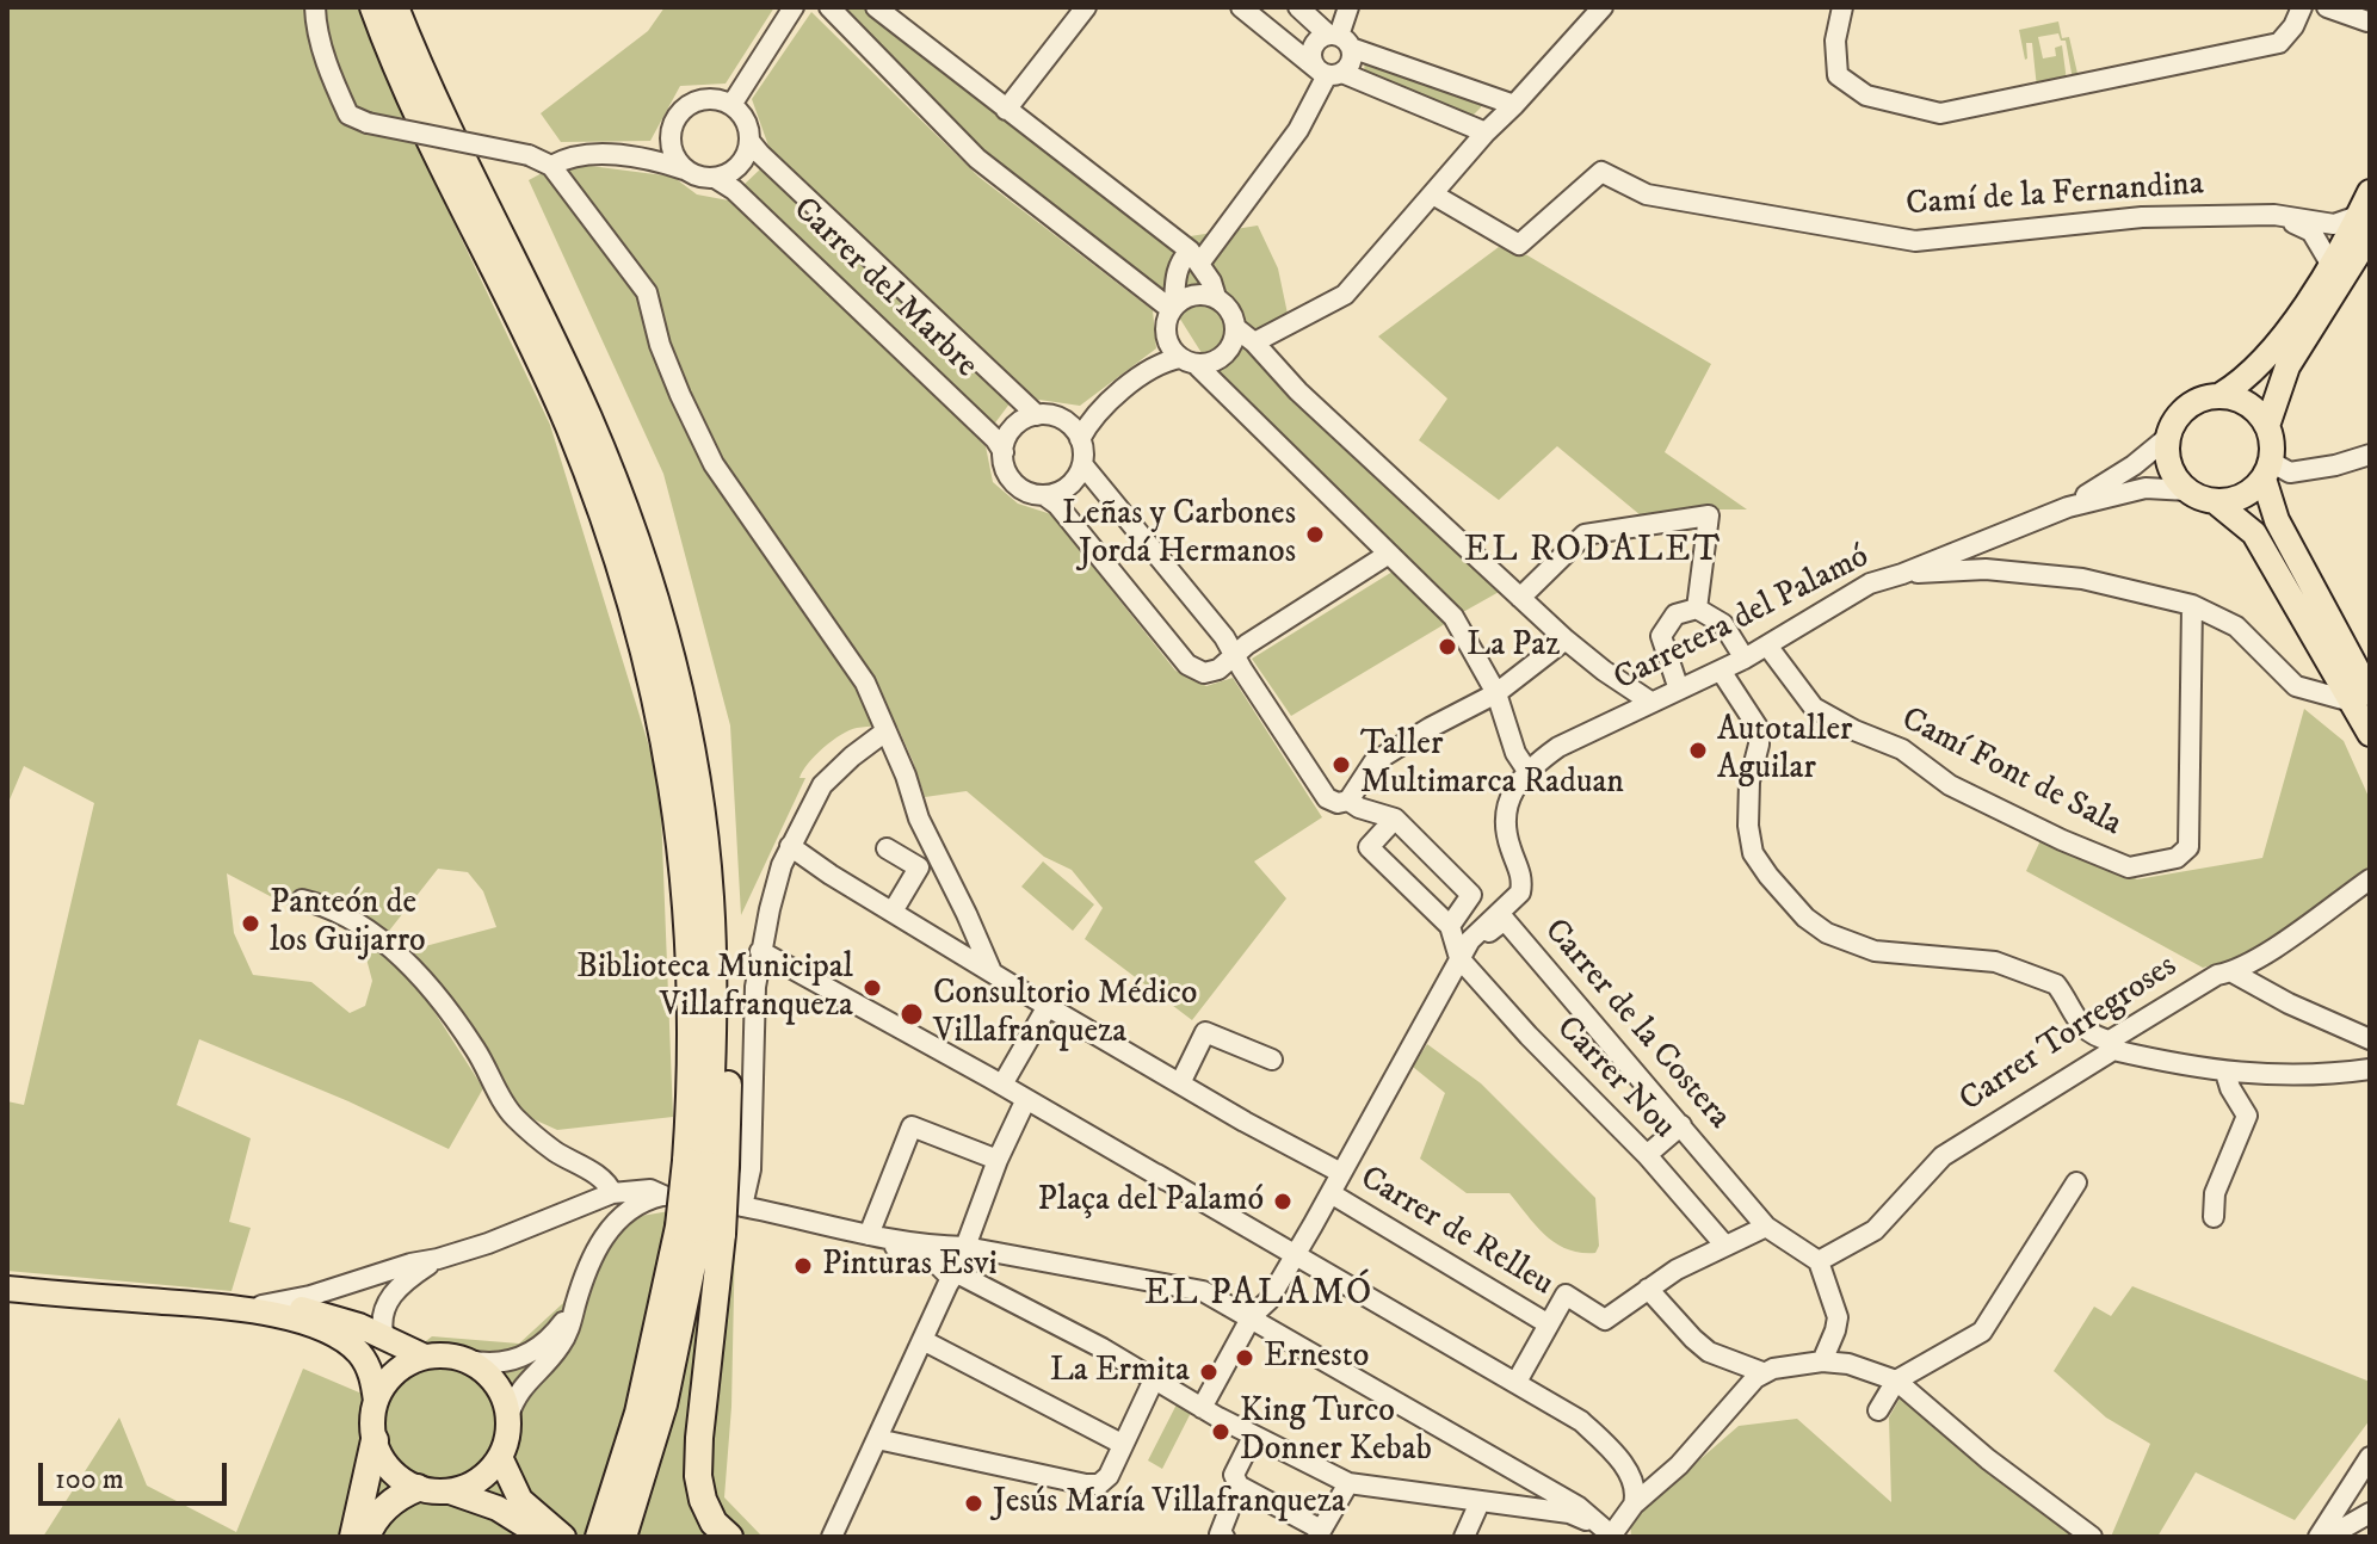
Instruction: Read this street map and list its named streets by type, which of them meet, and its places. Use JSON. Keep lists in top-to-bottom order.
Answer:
{
  "streets": {
    "street": [
      "Camí de la Fernandina",
      "Carrer del Marbre",
      "Carretera del Palamó",
      "Camí Font de Sala",
      "Carrer de la Costera",
      "Carrer Torregroses",
      "Carrer Nou",
      "Carrer de Relleu"
    ]
  },
  "crossings": [
    ["Carretera del Palamó", "Camí Font de Sala"],
    ["Carretera del Palamó", "Carrer de la Costera"],
    ["Carretera del Palamó", "Carrer Nou"],
    ["Carrer de la Costera", "Carrer Torregroses"],
    ["Carrer de la Costera", "Carrer Nou"]
  ],
  "districts": ["EL RODALET", "EL PALAMÓ"],
  "places": [
    "Leñas y Carbones Jordá Hermanos",
    "La Paz",
    "Autotaller Aguilar",
    "Taller Multimarca Raduan",
    "Panteón de los Guijarro",
    "Biblioteca Municipal Villafranqueza",
    "Consultorio Médico Villafranqueza",
    "Plaça del Palamó",
    "Pinturas Esvi",
    "Ernesto",
    "La Ermita",
    "King Turco Donner Kebab",
    "Jesús María Villafranqueza"
  ],
  "scale_bar": "100 m"
}
